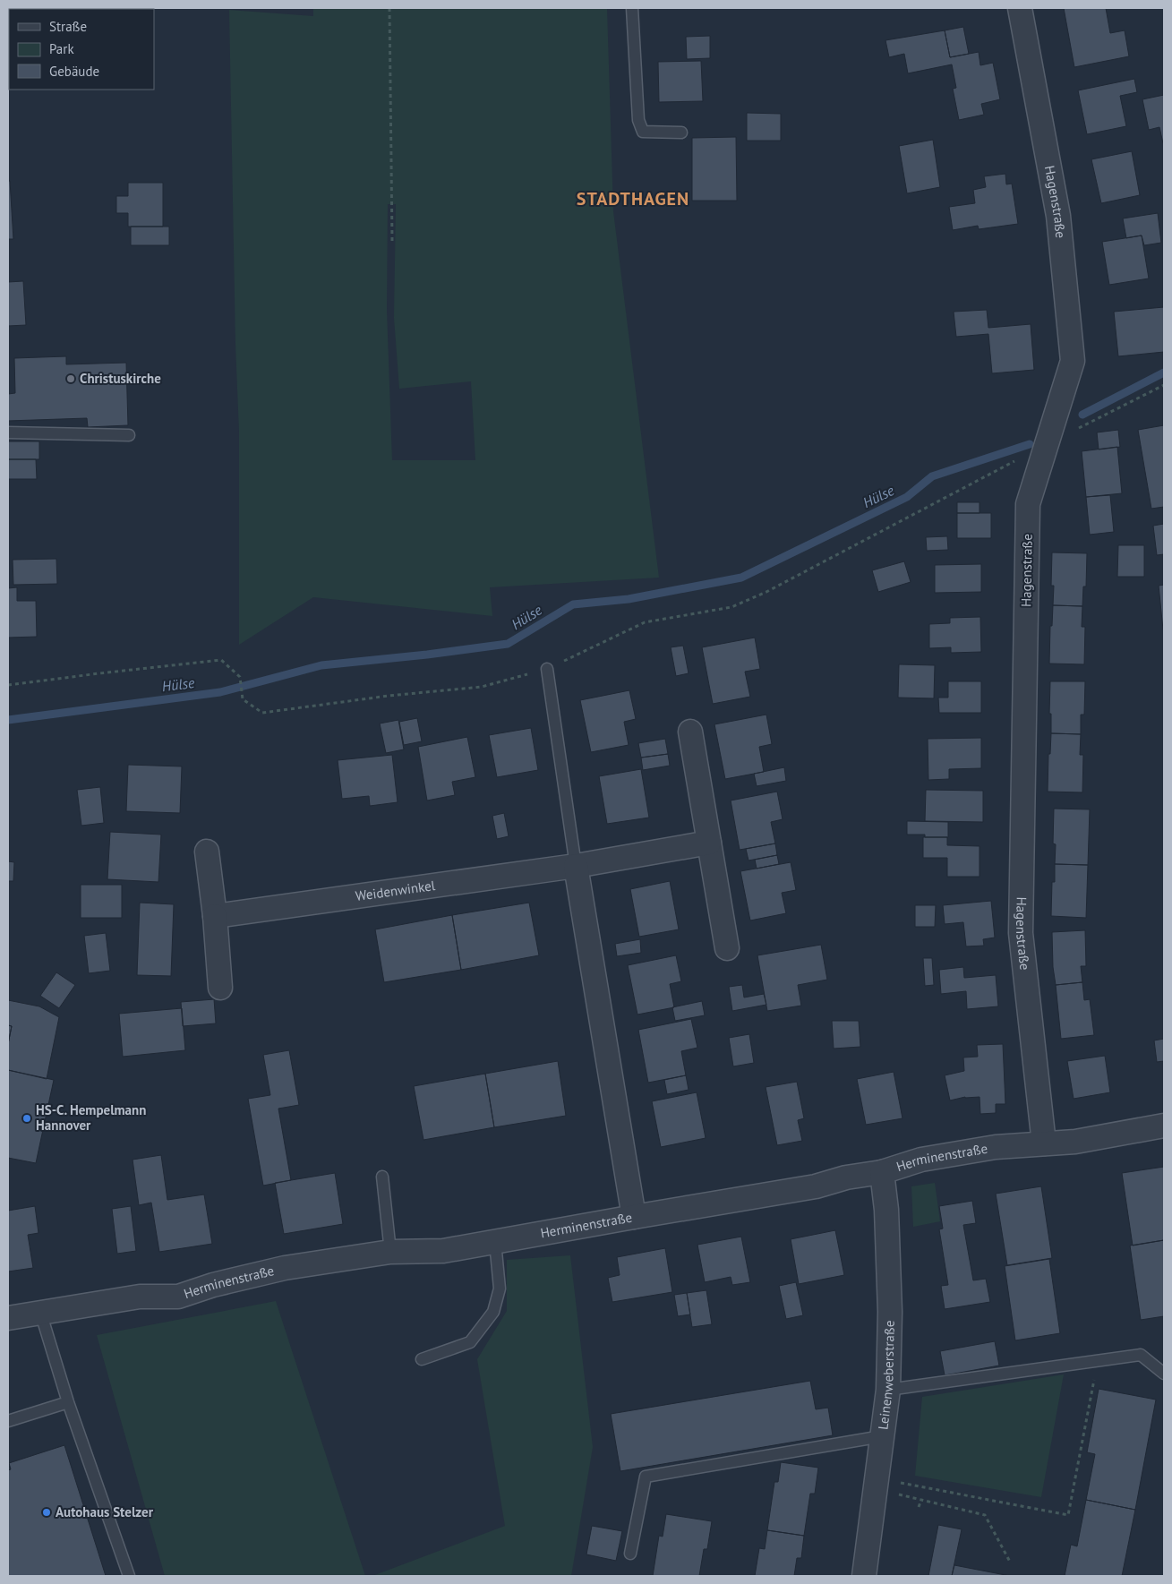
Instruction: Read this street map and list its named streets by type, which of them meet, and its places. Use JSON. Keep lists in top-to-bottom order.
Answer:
{
  "streets": {
    "street": [
      "Hagenstraße",
      "Weidenwinkel",
      "Herminenstraße",
      "Leinenweberstraße"
    ]
  },
  "crossings": [
    ["Hagenstraße", "Herminenstraße"],
    ["Herminenstraße", "Leinenweberstraße"]
  ],
  "districts": ["STADTHAGEN"],
  "water": ["Hülse"],
  "places": ["Christuskirche", "HS-C. Hempelmann Hannover", "Autohaus Stelzer"],
  "legend": ["Straße", "Park", "Gebäude"]
}
